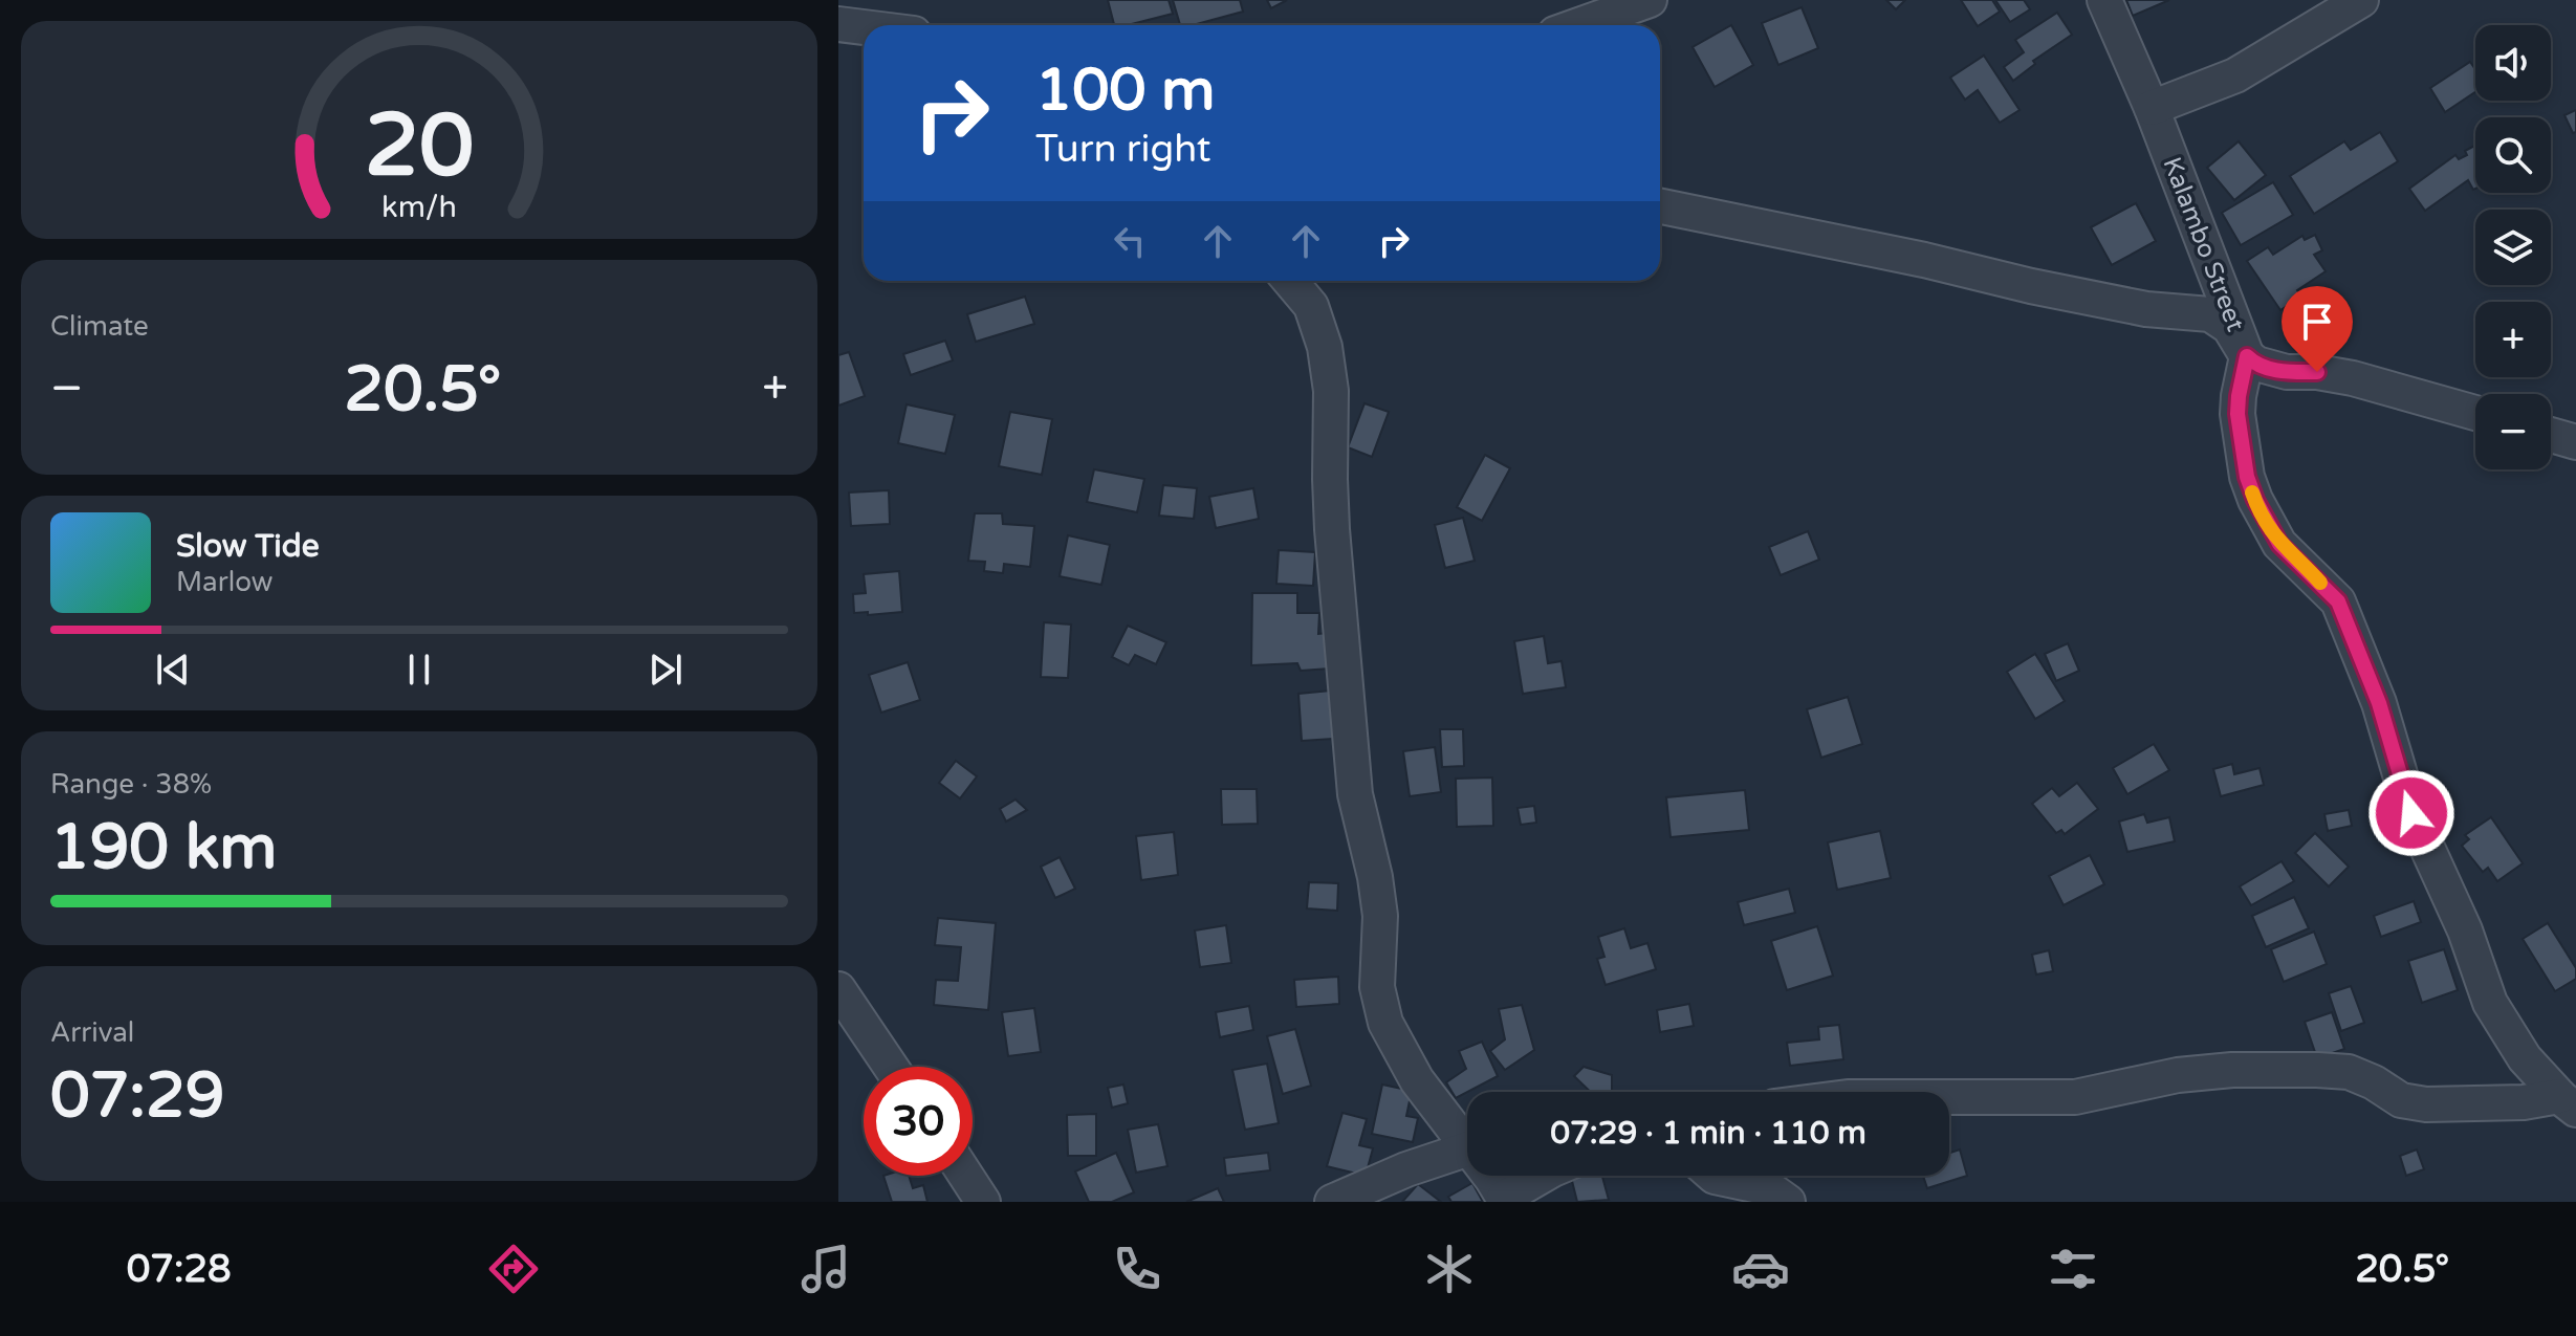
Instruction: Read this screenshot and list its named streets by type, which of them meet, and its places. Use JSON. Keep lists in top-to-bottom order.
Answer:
{
  "streets": {
    "street": ["Kalambo Street"]
  },
  "page": {
    "map_buttons": ["+", "−"],
    "turn": ["100 m", "Turn right"],
    "tile": [
      "Climate",
      ["Range · 38%", "190 km"],
      ["Arrival", "07:29"]
    ],
    "heat": ["−", "20.5°", "+"],
    "song": ["Slow Tide", "Marlow"],
    "limit": "30",
    "trip": "07:29 · 1 min · 110 m",
    "tabs": ["07:28", "20.5°"],
    "gauge": ["20", "km/h"]
  }
}
